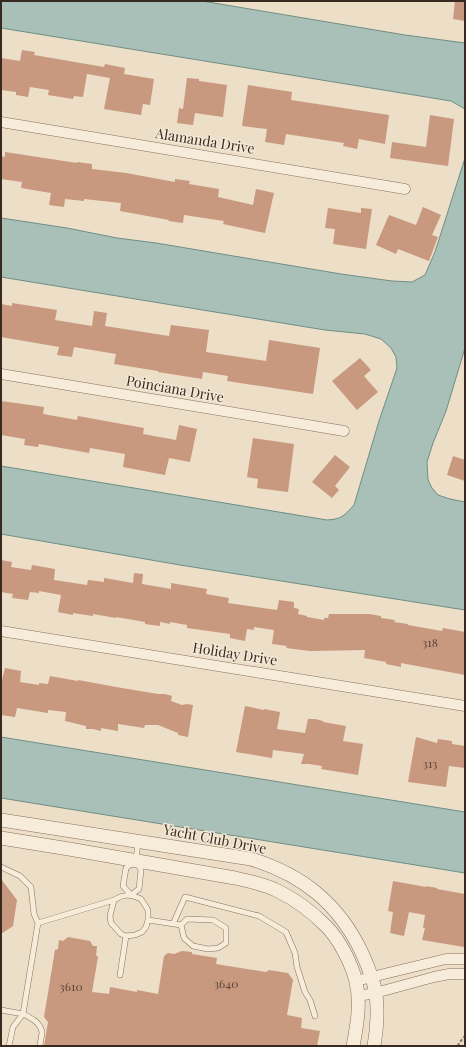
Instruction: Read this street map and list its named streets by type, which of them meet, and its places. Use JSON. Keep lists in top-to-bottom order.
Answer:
{
  "streets": {
    "street": [
      "Alamanda Drive",
      "Poinciana Drive",
      "Holiday Drive",
      "Yacht Club Drive"
    ]
  },
  "house_numbers": [
    "318",
    "313",
    "3640",
    "3610"
  ]
}
